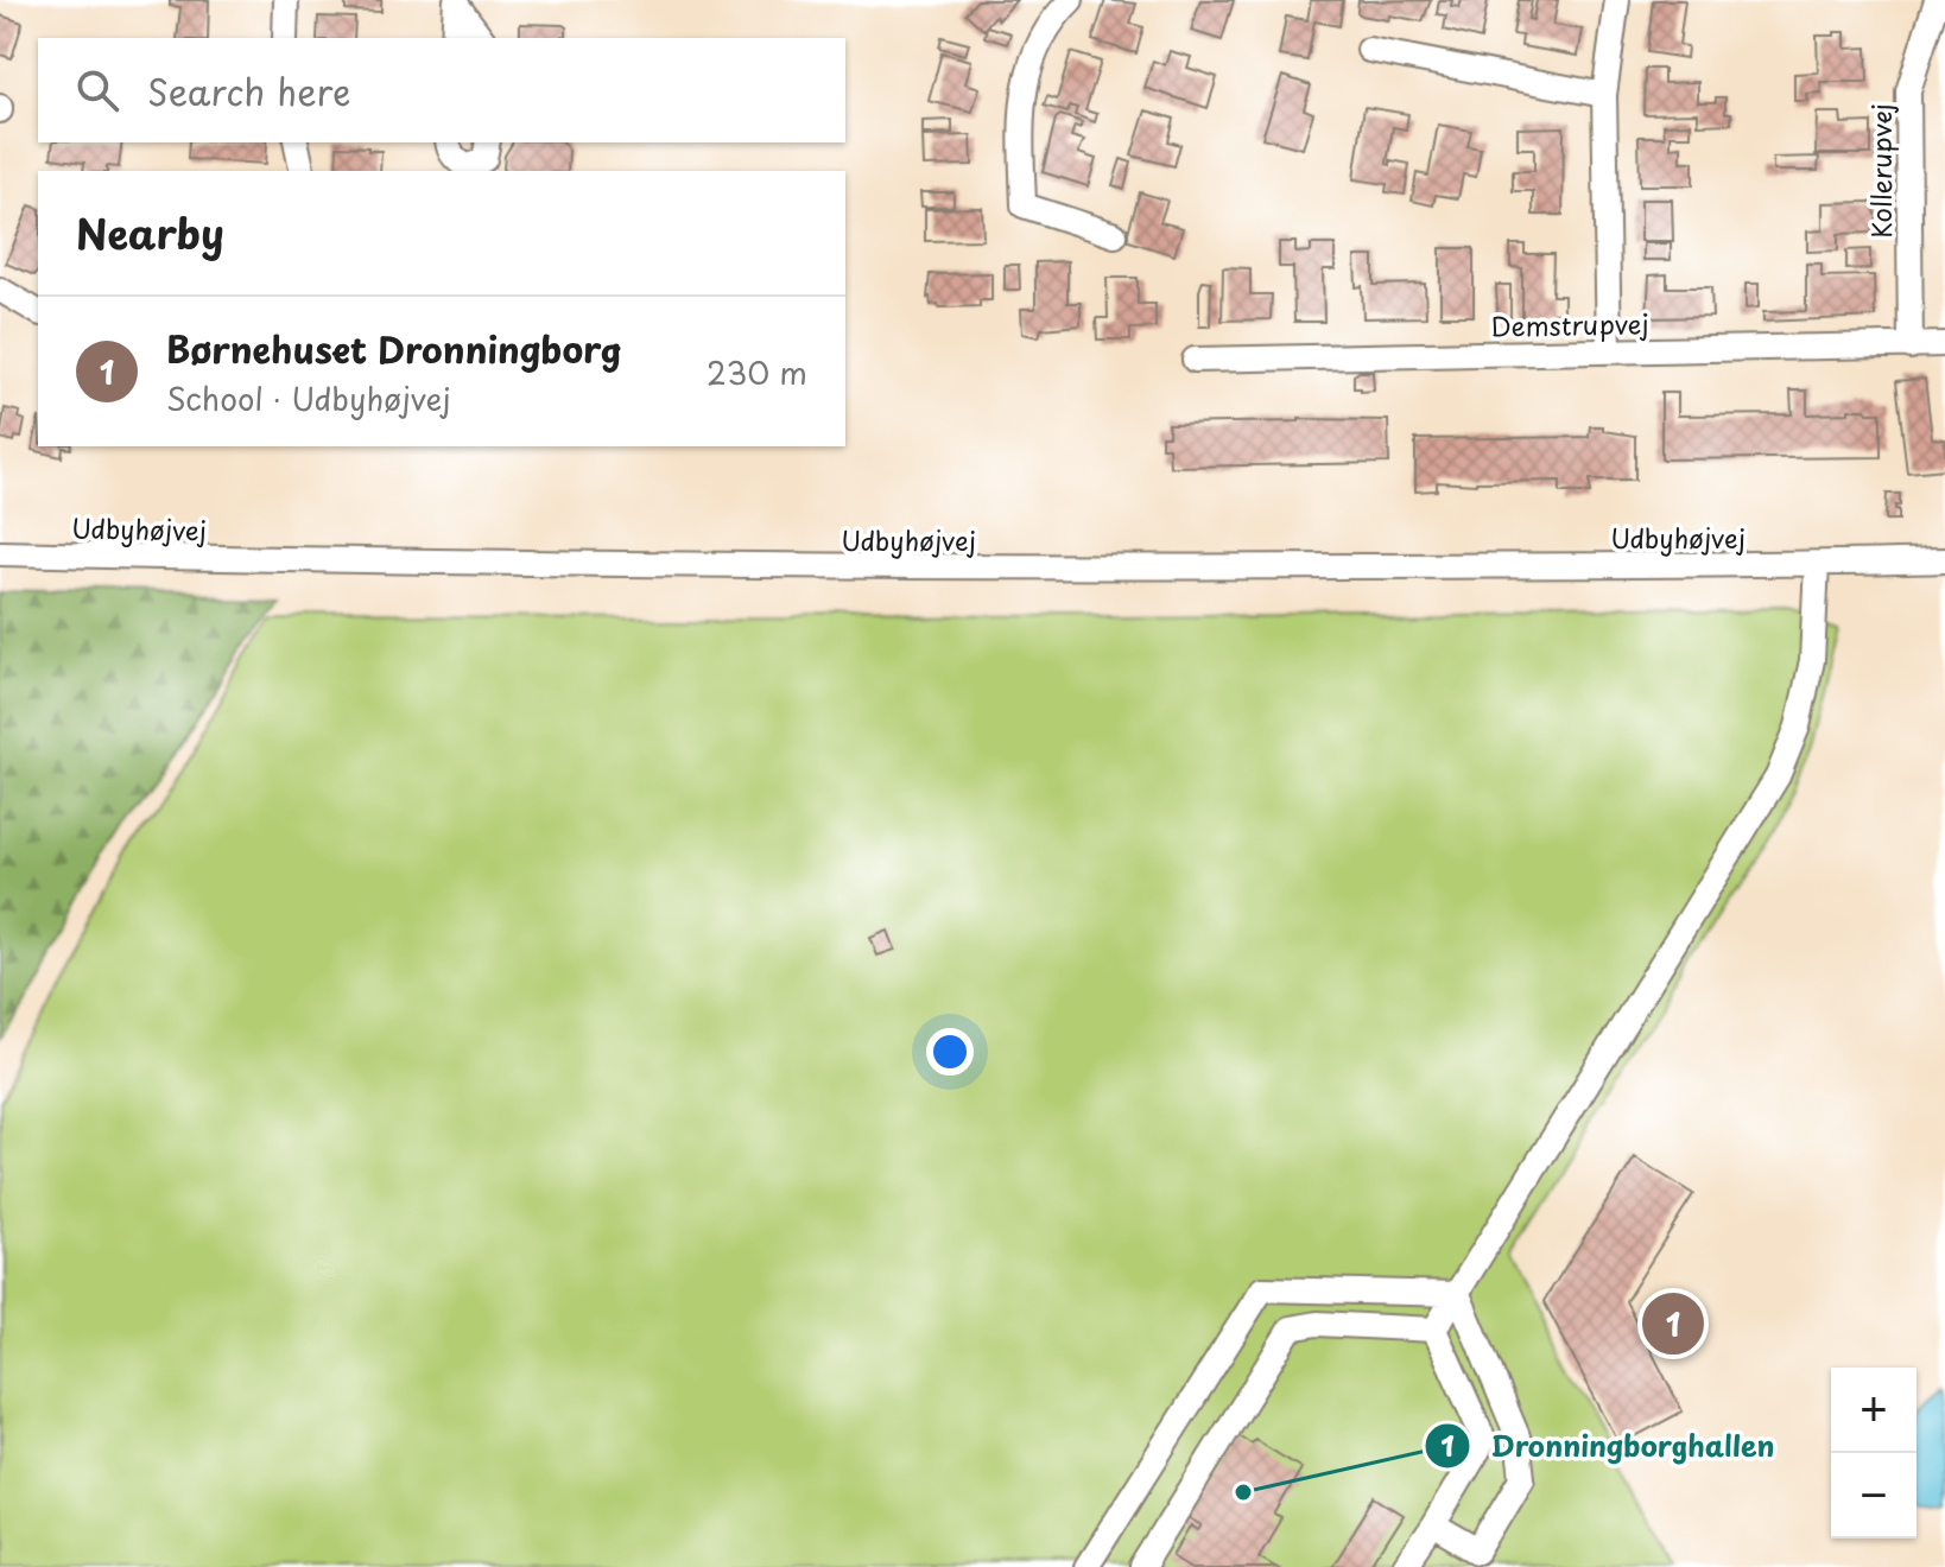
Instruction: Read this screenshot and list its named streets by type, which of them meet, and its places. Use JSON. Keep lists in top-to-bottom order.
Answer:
{
  "streets": {
    "street": ["Kollerupvej", "Demstrupvej", "Udbyhøjvej"]
  },
  "crossings": [
    ["Kollerupvej", "Demstrupvej"]
  ],
  "places": ["Dronningborghallen"],
  "page": {
    "search": "Search here",
    "heading": "Nearby",
    "list": [
      {
        "mark": "1",
        "name": "Børnehuset Dronningborg",
        "note": "School · Udbyhøjvej",
        "value": "230 m"
      }
    ],
    "pins": "1",
    "map_buttons": ["+", "−"]
  }
}
